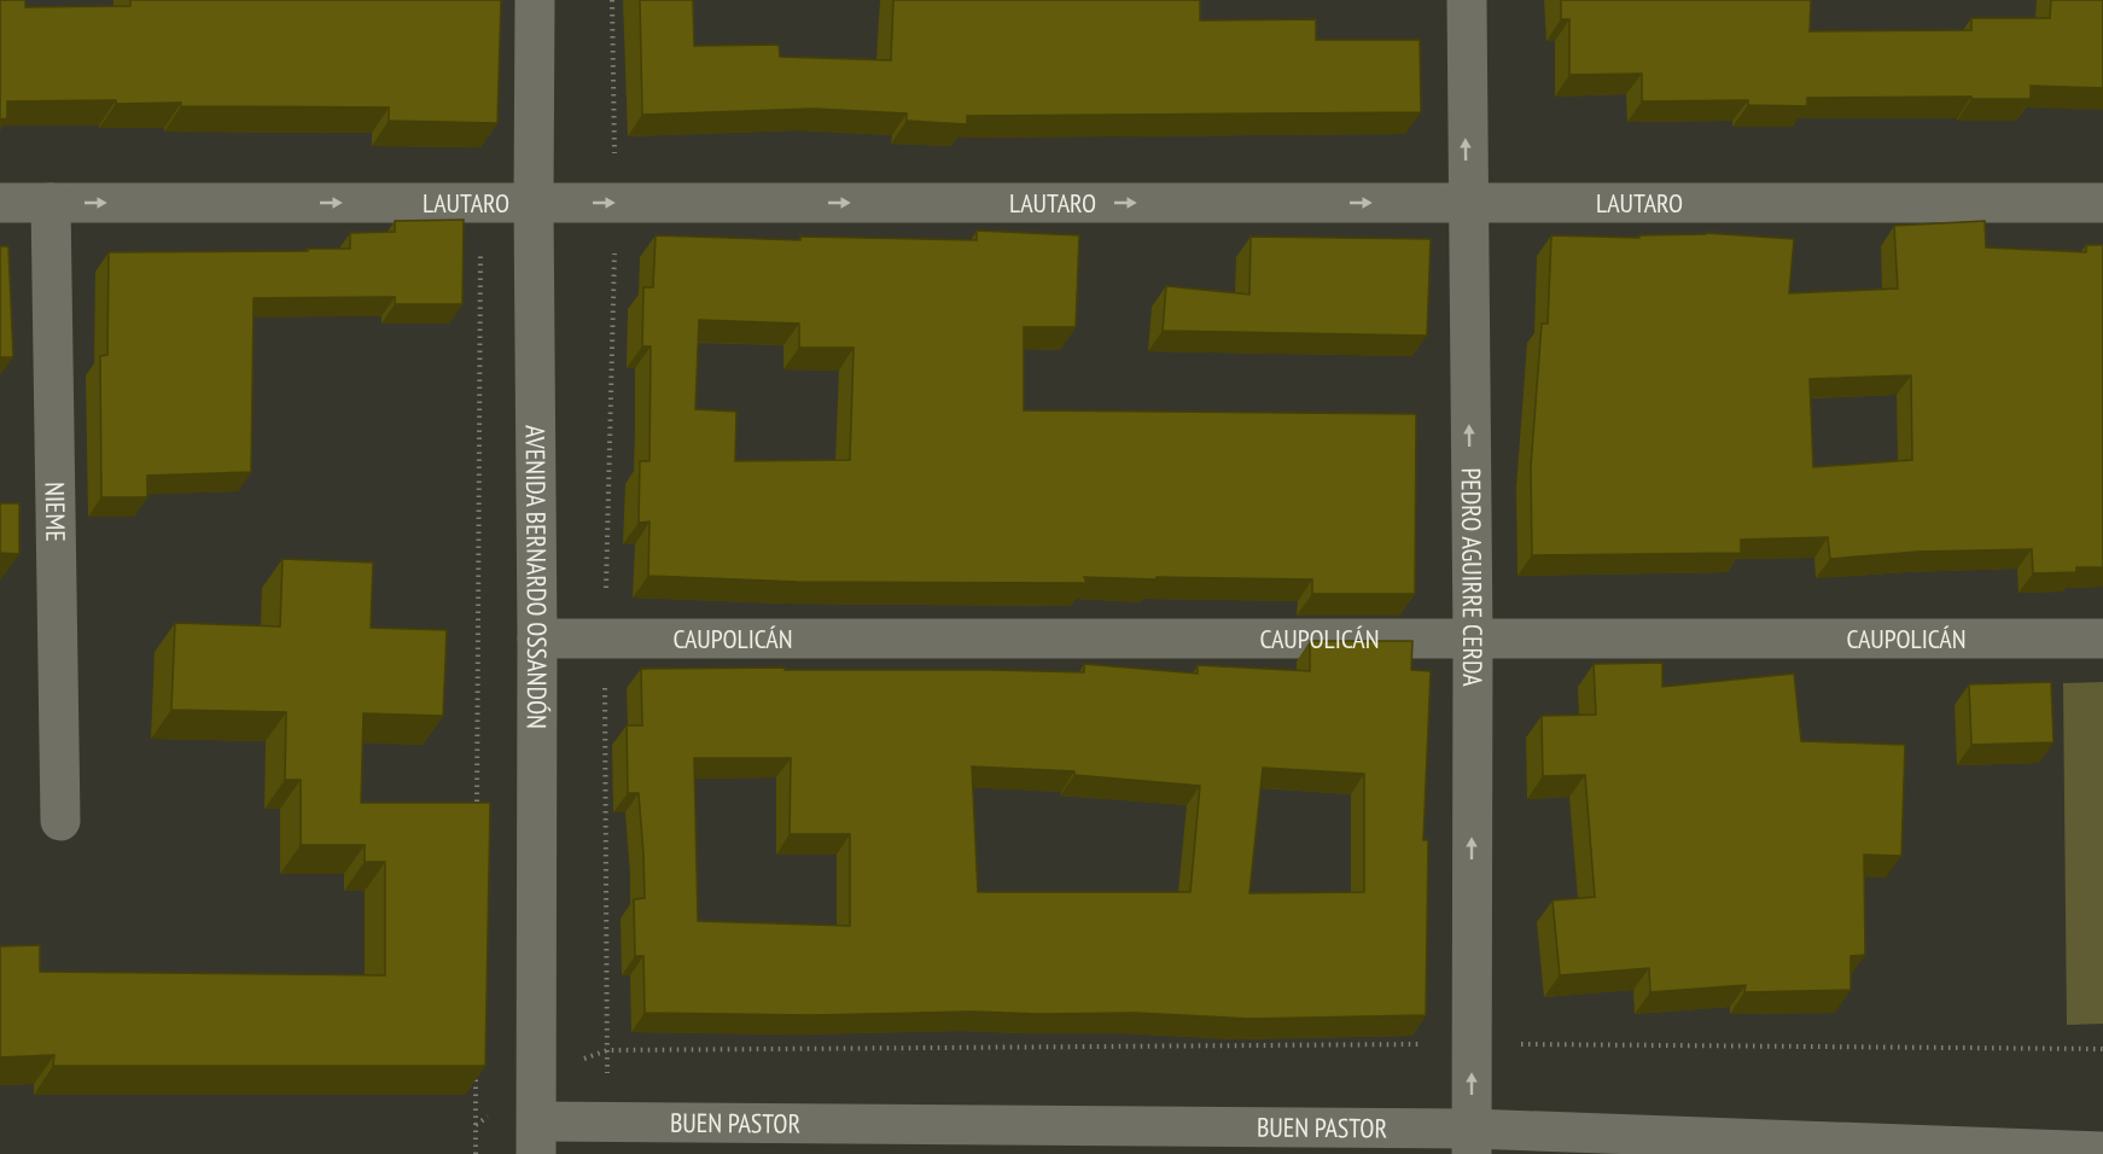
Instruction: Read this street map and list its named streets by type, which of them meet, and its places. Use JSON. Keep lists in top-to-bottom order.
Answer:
{
  "streets": {
    "street": [
      "LAUTARO",
      "NIEME",
      "AVENIDA BERNARDO OSSANDÓN",
      "PEDRO AGUIRRE CERDA",
      "CAUPOLICÁN",
      "BUEN PASTOR"
    ]
  },
  "crossings": [
    ["LAUTARO", "NIEME"],
    ["LAUTARO", "AVENIDA BERNARDO OSSANDÓN"],
    ["LAUTARO", "PEDRO AGUIRRE CERDA"],
    ["AVENIDA BERNARDO OSSANDÓN", "CAUPOLICÁN"],
    ["AVENIDA BERNARDO OSSANDÓN", "BUEN PASTOR"],
    ["PEDRO AGUIRRE CERDA", "CAUPOLICÁN"],
    ["PEDRO AGUIRRE CERDA", "BUEN PASTOR"]
  ],
  "one_way": ["LAUTARO", "PEDRO AGUIRRE CERDA"]
}
